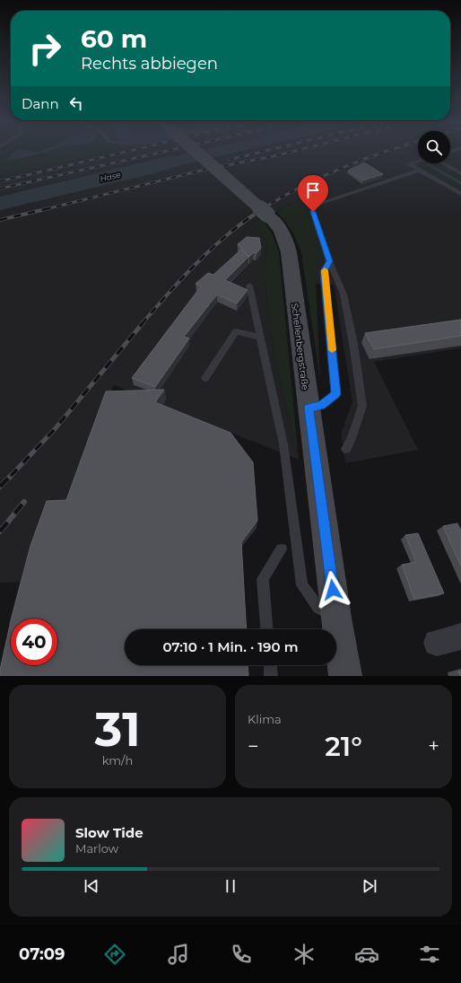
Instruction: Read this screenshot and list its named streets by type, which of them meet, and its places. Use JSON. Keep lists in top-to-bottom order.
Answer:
{
  "streets": {
    "street": ["Schellenbergstraße"]
  },
  "water": ["Hase"],
  "page": {
    "turn": ["60 m", "Rechts abbiegen"],
    "then": "Dann",
    "limit": "40",
    "trip": "07:10 · 1 Min. · 190 m",
    "tile": [
      ["31", "km/h"],
      "Klima"
    ],
    "heat": ["−", "21°", "+"],
    "song": ["Slow Tide", "Marlow"],
    "tabs": "07:09"
  }
}
